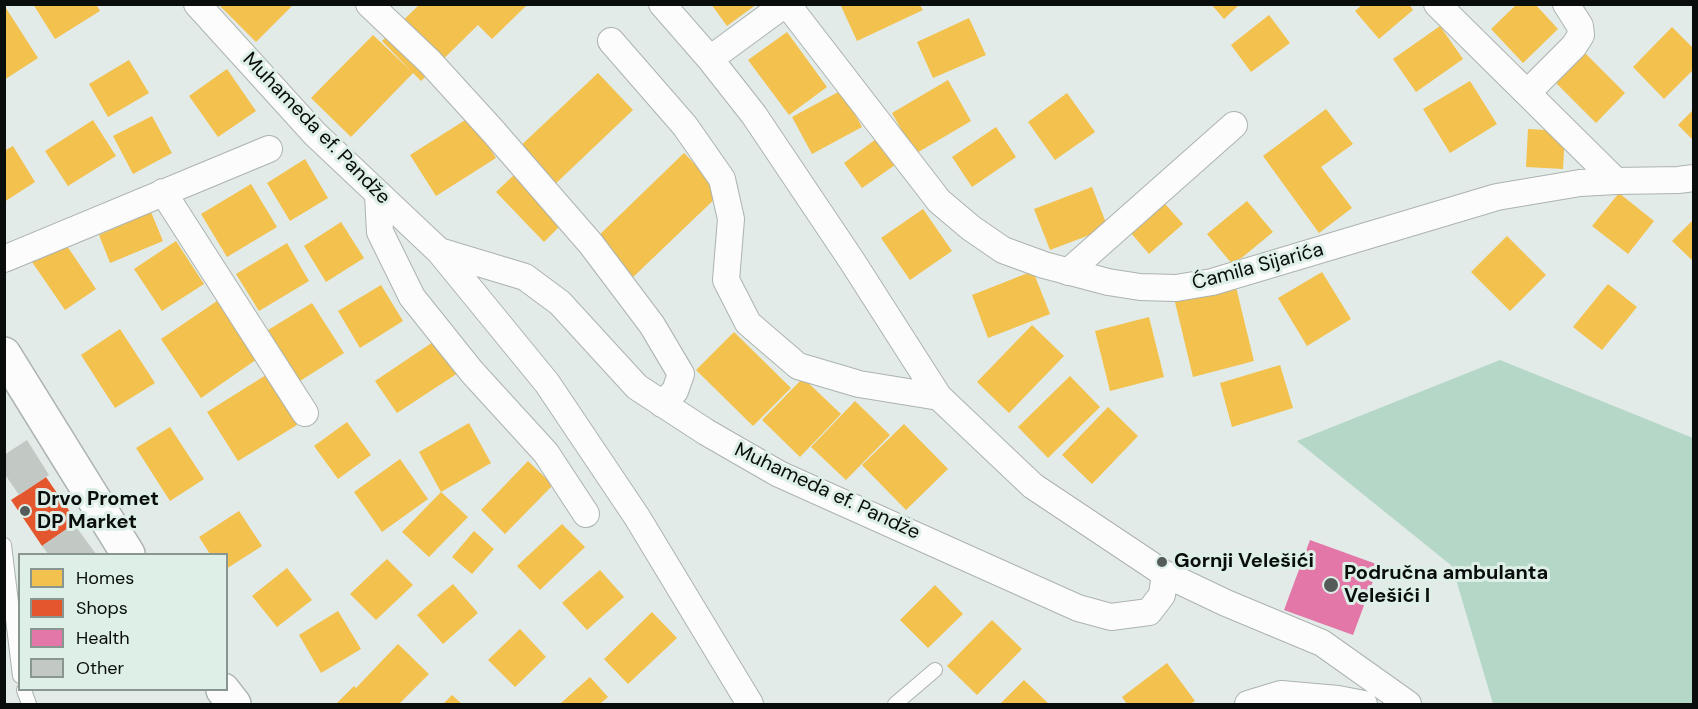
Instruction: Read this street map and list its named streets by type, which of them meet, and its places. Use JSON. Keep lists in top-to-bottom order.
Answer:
{
  "streets": {
    "street": ["Muhameda ef. Pandže", "Ćamila Sijarića"]
  },
  "places": ["Drvo Promet DP Market", "Gornji Velešići", "Područna ambulanta Velešići I"],
  "legend": [
    "Homes",
    "Shops",
    "Health",
    "Other"
  ]
}
